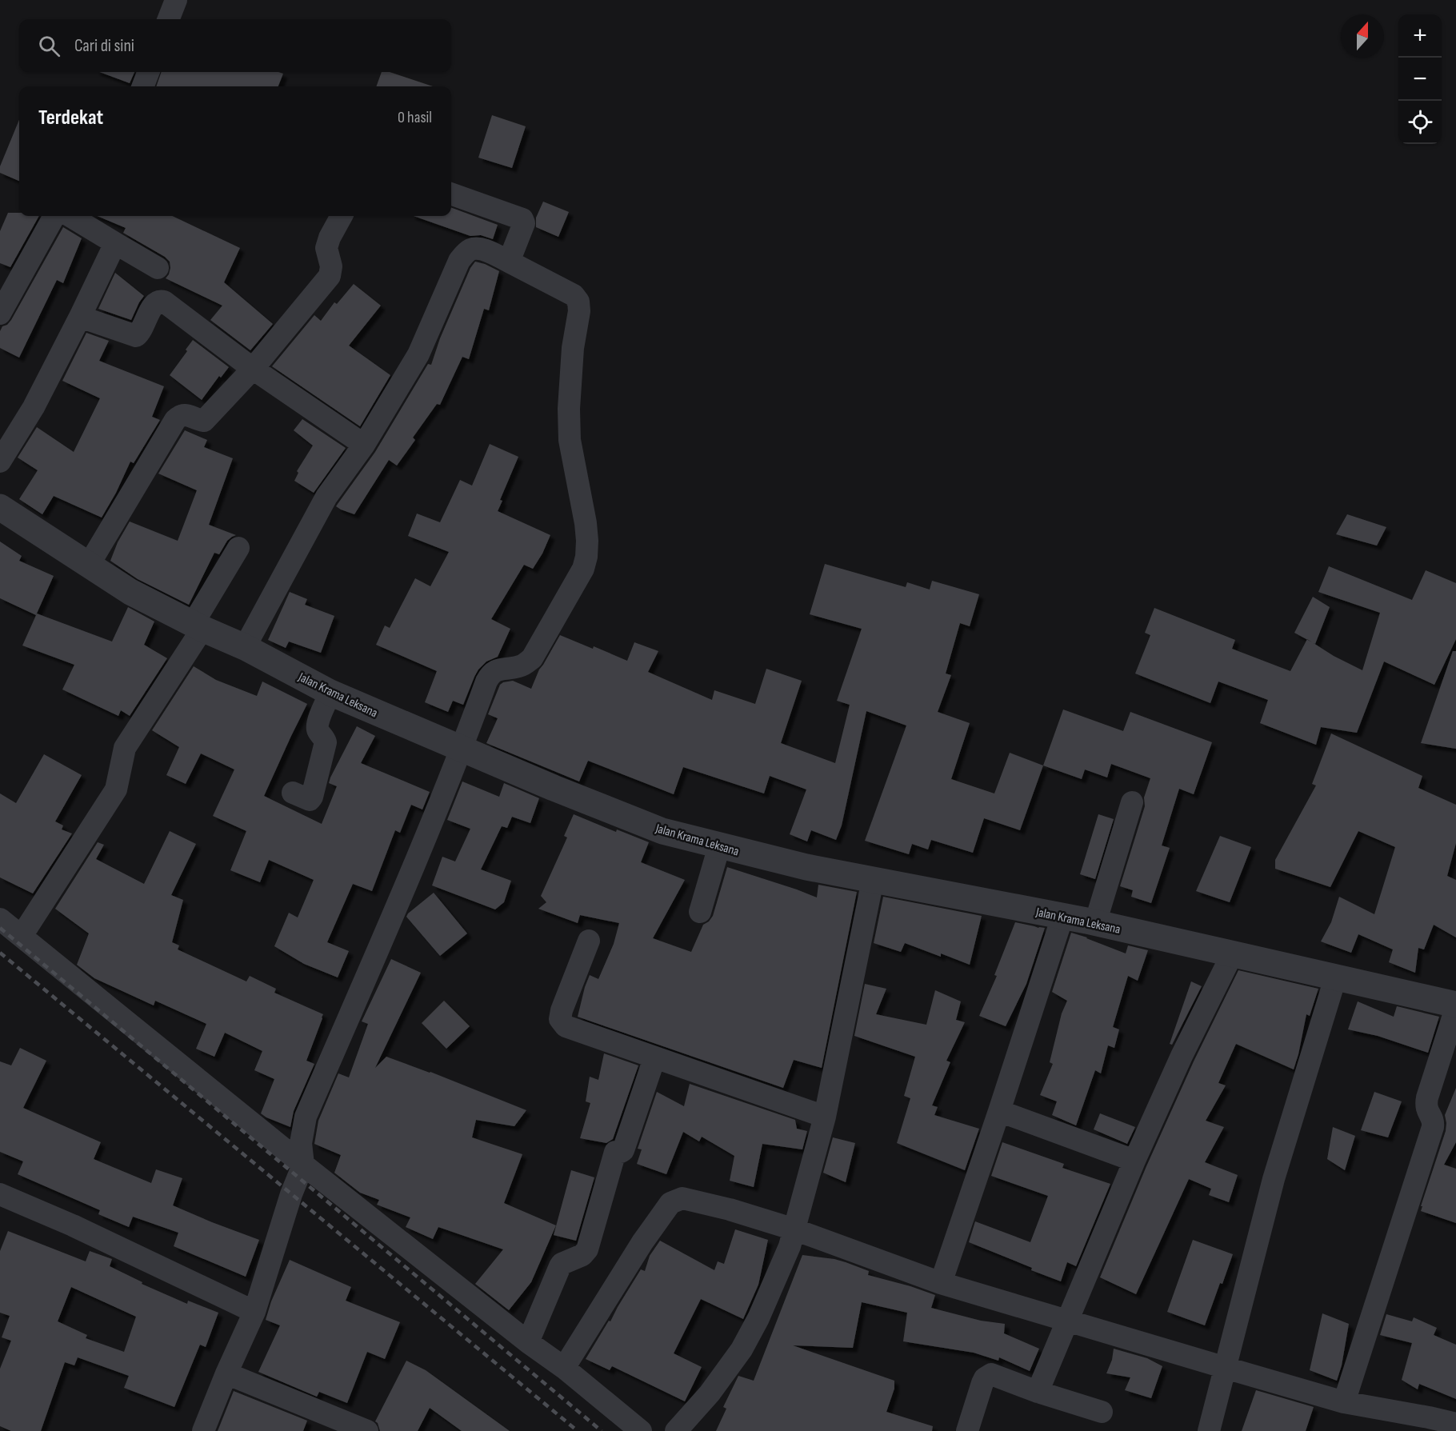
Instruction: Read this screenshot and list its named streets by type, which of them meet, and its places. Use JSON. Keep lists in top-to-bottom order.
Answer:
{
  "streets": {
    "street": ["Jalan Krama Leksana"]
  },
  "north": "top",
  "page": {
    "map_buttons": ["+", "−"],
    "search": "Cari di sini",
    "heading": ["Terdekat", "0 hasil"]
  }
}
